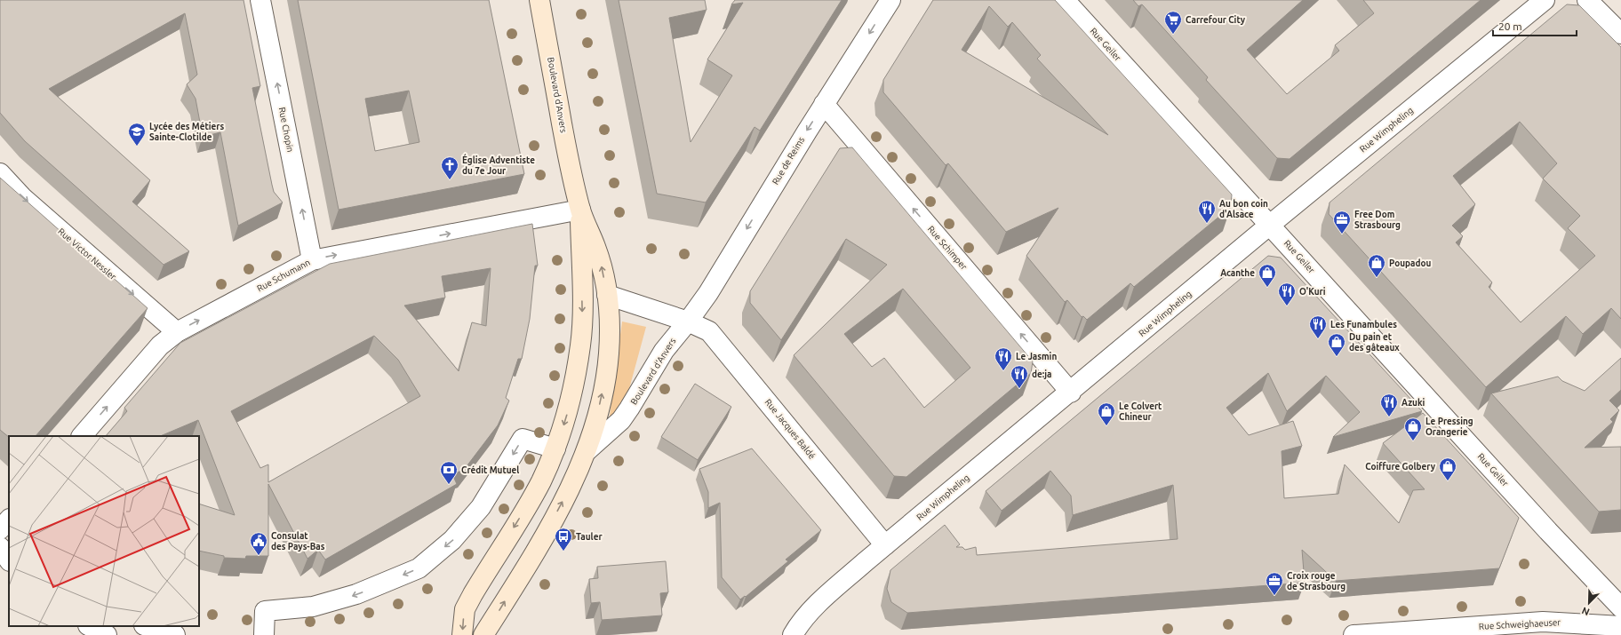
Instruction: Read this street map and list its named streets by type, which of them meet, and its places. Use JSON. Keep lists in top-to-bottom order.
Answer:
{
  "streets": {
    "main road": ["Boulevard d'Anvers"],
    "street": [
      "Rue Geiler",
      "Rue Chopin",
      "Rue Wimpheling",
      "Rue de Reims",
      "Rue Schimper",
      "Rue Victor Nessler",
      "Rue Schumann",
      "Rue Jacques Baldé",
      "Rue Schweighaeuser"
    ]
  },
  "crossings": [
    ["Rue Geiler", "Rue Wimpheling"],
    ["Boulevard d'Anvers", "Rue de Reims"],
    ["Boulevard d'Anvers", "Rue Schumann"],
    ["Boulevard d'Anvers", "Rue Jacques Baldé"],
    ["Rue Chopin", "Rue Schumann"],
    ["Rue Wimpheling", "Rue Schimper"],
    ["Rue Wimpheling", "Rue Jacques Baldé"],
    ["Rue de Reims", "Rue Schimper"],
    ["Rue de Reims", "Rue Jacques Baldé"],
    ["Rue Victor Nessler", "Rue Schumann"]
  ],
  "one_way": [
    "Rue Chopin",
    "Rue de Reims",
    "Rue Schimper",
    "Rue Victor Nessler",
    "Rue Schumann"
  ],
  "places": {
    "supermarket": ["Carrefour City"],
    "school or university": ["Lycée des Métiers Sainte-Clotilde"],
    "church": ["Église Adventiste du 7e Jour"],
    "restaurant": [
      "Au bon coin d'Alsace",
      "O'Kuri",
      "Les Funambules",
      "Le Jasmin",
      "de:ja",
      "Azuki"
    ],
    "office": ["Free Dom Strasbourg", "Croix rouge de Strasbourg"],
    "shop": [
      "Poupadou",
      "Acanthe",
      "Du pain et des gâteaux",
      "Le Colvert Chineur",
      "Le Pressing Orangerie",
      "Coiffure Golbery"
    ],
    "bank": ["Crédit Mutuel"],
    "bus stop": ["Tauler"],
    "public building": ["Consulat des Pays-Bas"]
  },
  "scale_bar": "20 m",
  "north": "bottom left"
}
